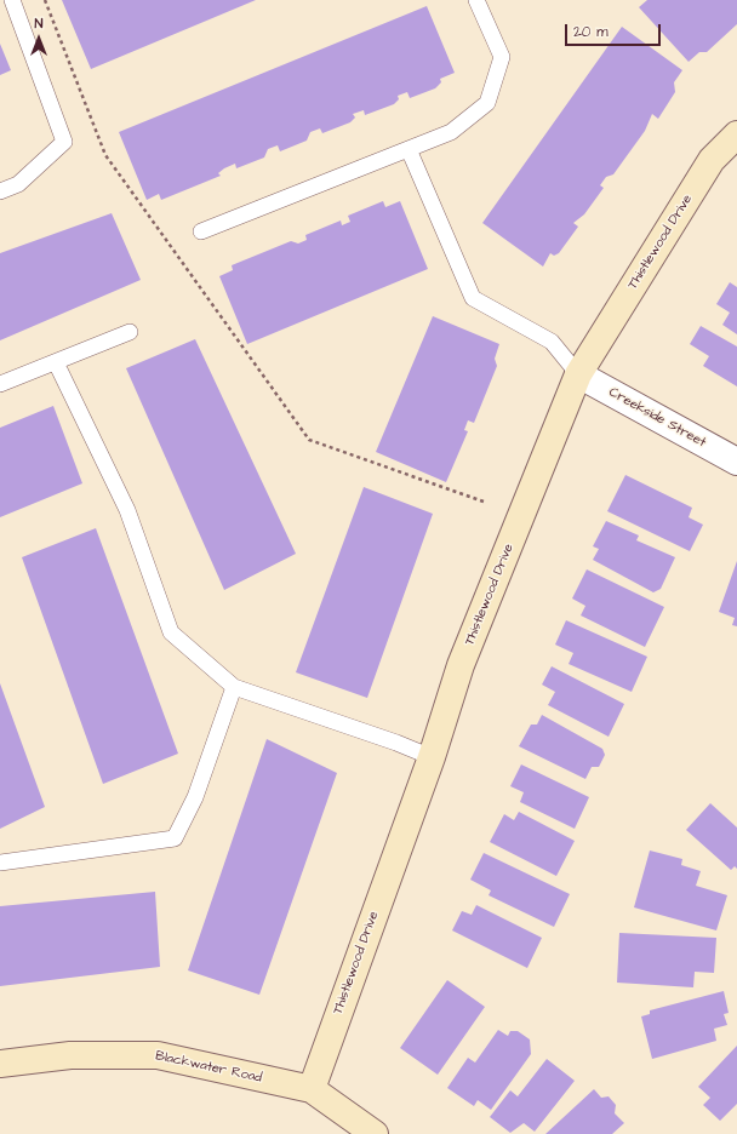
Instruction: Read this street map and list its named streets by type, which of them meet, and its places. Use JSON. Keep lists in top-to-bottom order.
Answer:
{
  "streets": {
    "street": ["Thistlewood Drive", "Creekside Street", "Blackwater Road"]
  },
  "crossings": [
    ["Thistlewood Drive", "Creekside Street"],
    ["Thistlewood Drive", "Blackwater Road"]
  ],
  "scale_bar": "20 m",
  "north": "top"
}
